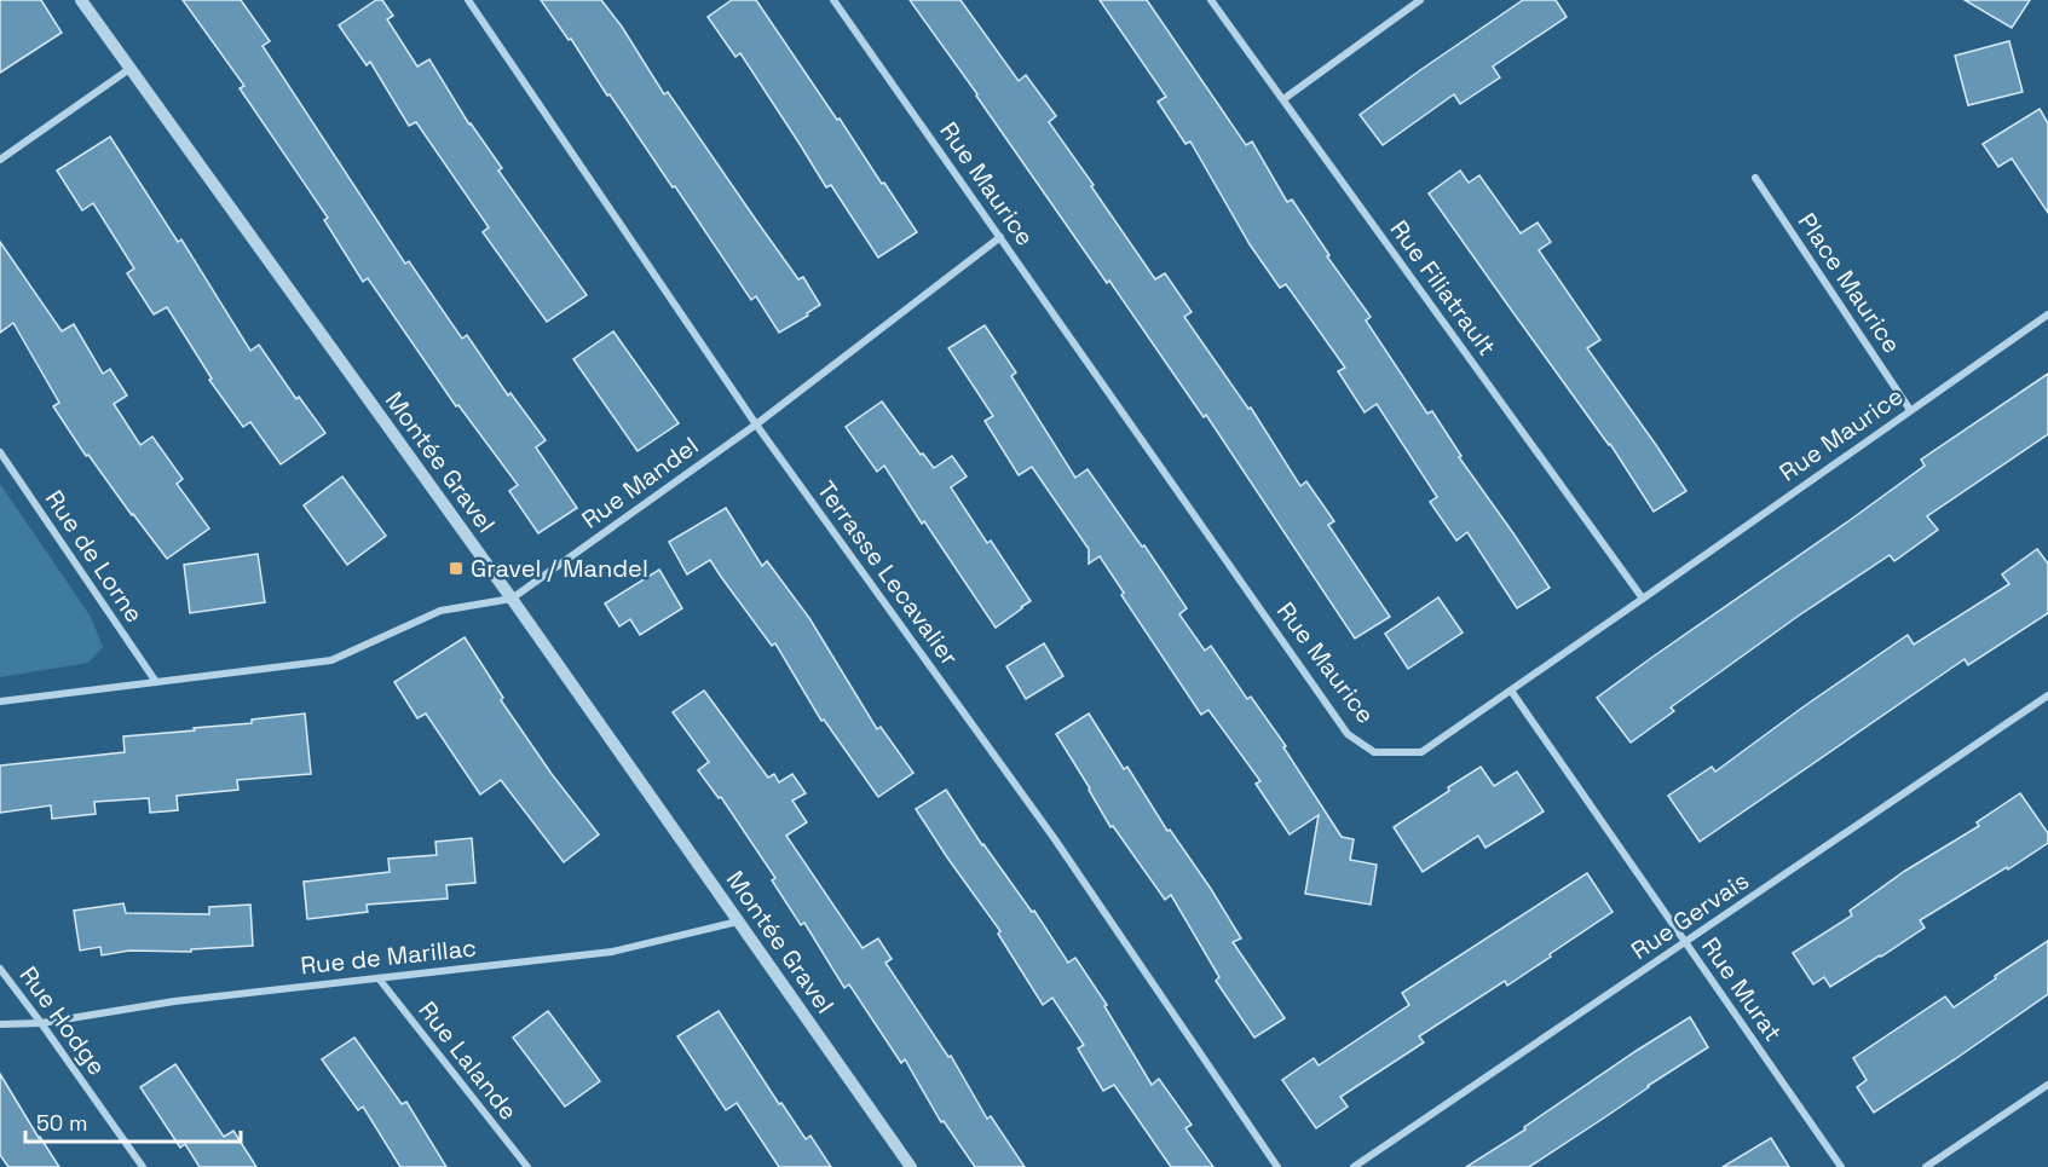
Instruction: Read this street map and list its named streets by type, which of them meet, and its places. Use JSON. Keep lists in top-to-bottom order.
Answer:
{
  "streets": {
    "street": [
      "Rue Maurice",
      "Place Maurice",
      "Rue Filiatrault",
      "Montée Gravel",
      "Rue Mandel",
      "Rue de Lorne",
      "Terrasse Lecavalier",
      "Rue Gervais",
      "Rue de Marillac",
      "Rue Murat",
      "Rue Hodge",
      "Rue Lalande"
    ]
  },
  "crossings": [
    ["Rue Maurice", "Place Maurice"],
    ["Rue Maurice", "Rue Filiatrault"],
    ["Rue Maurice", "Rue Mandel"],
    ["Rue Maurice", "Rue Murat"],
    ["Montée Gravel", "Rue Mandel"],
    ["Montée Gravel", "Rue de Marillac"],
    ["Rue Mandel", "Rue de Lorne"],
    ["Rue Mandel", "Terrasse Lecavalier"],
    ["Rue Gervais", "Rue Murat"],
    ["Rue de Marillac", "Rue Hodge"],
    ["Rue de Marillac", "Rue Lalande"]
  ],
  "places": {
    "transit": ["Gravel / Mandel"]
  },
  "scale_bar": "50 m"
}
